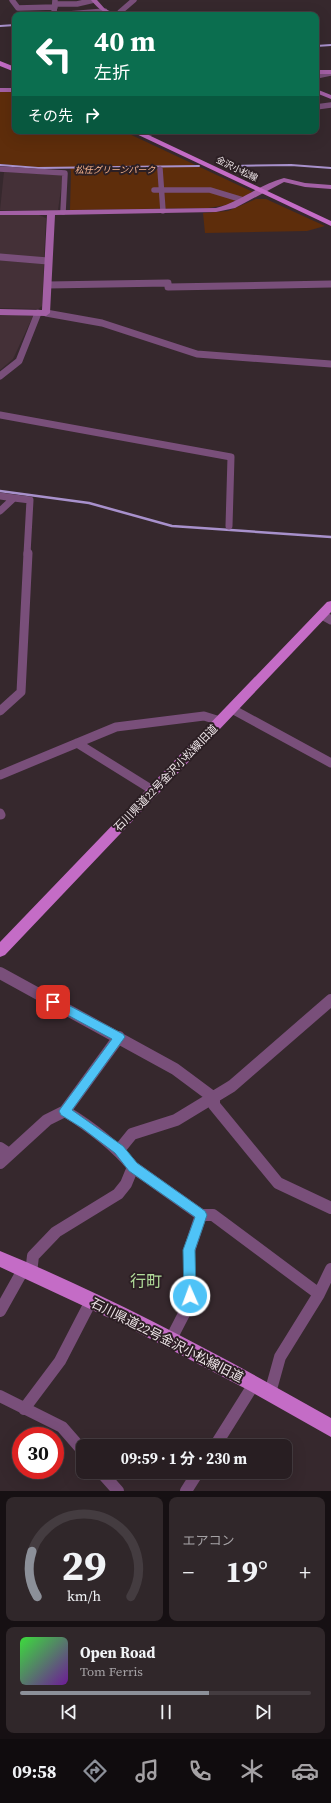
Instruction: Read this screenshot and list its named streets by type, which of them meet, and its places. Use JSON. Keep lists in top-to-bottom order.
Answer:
{
  "streets": {
    "main road": ["金沢小松線", "石川県道22号金沢小松線旧道"]
  },
  "districts": ["行町"],
  "parks": ["松任グリーンパーク"],
  "page": {
    "turn": ["40 m", "左折"],
    "then": "その先",
    "limit": "30",
    "trip": "09:59 · 1 分 · 230 m",
    "tile": "エアコン",
    "heat": ["−", "19°", "+"],
    "song": ["Open Road", "Tom Ferris"],
    "tabs": "09:58",
    "gauge": ["29", "km/h"]
  }
}
